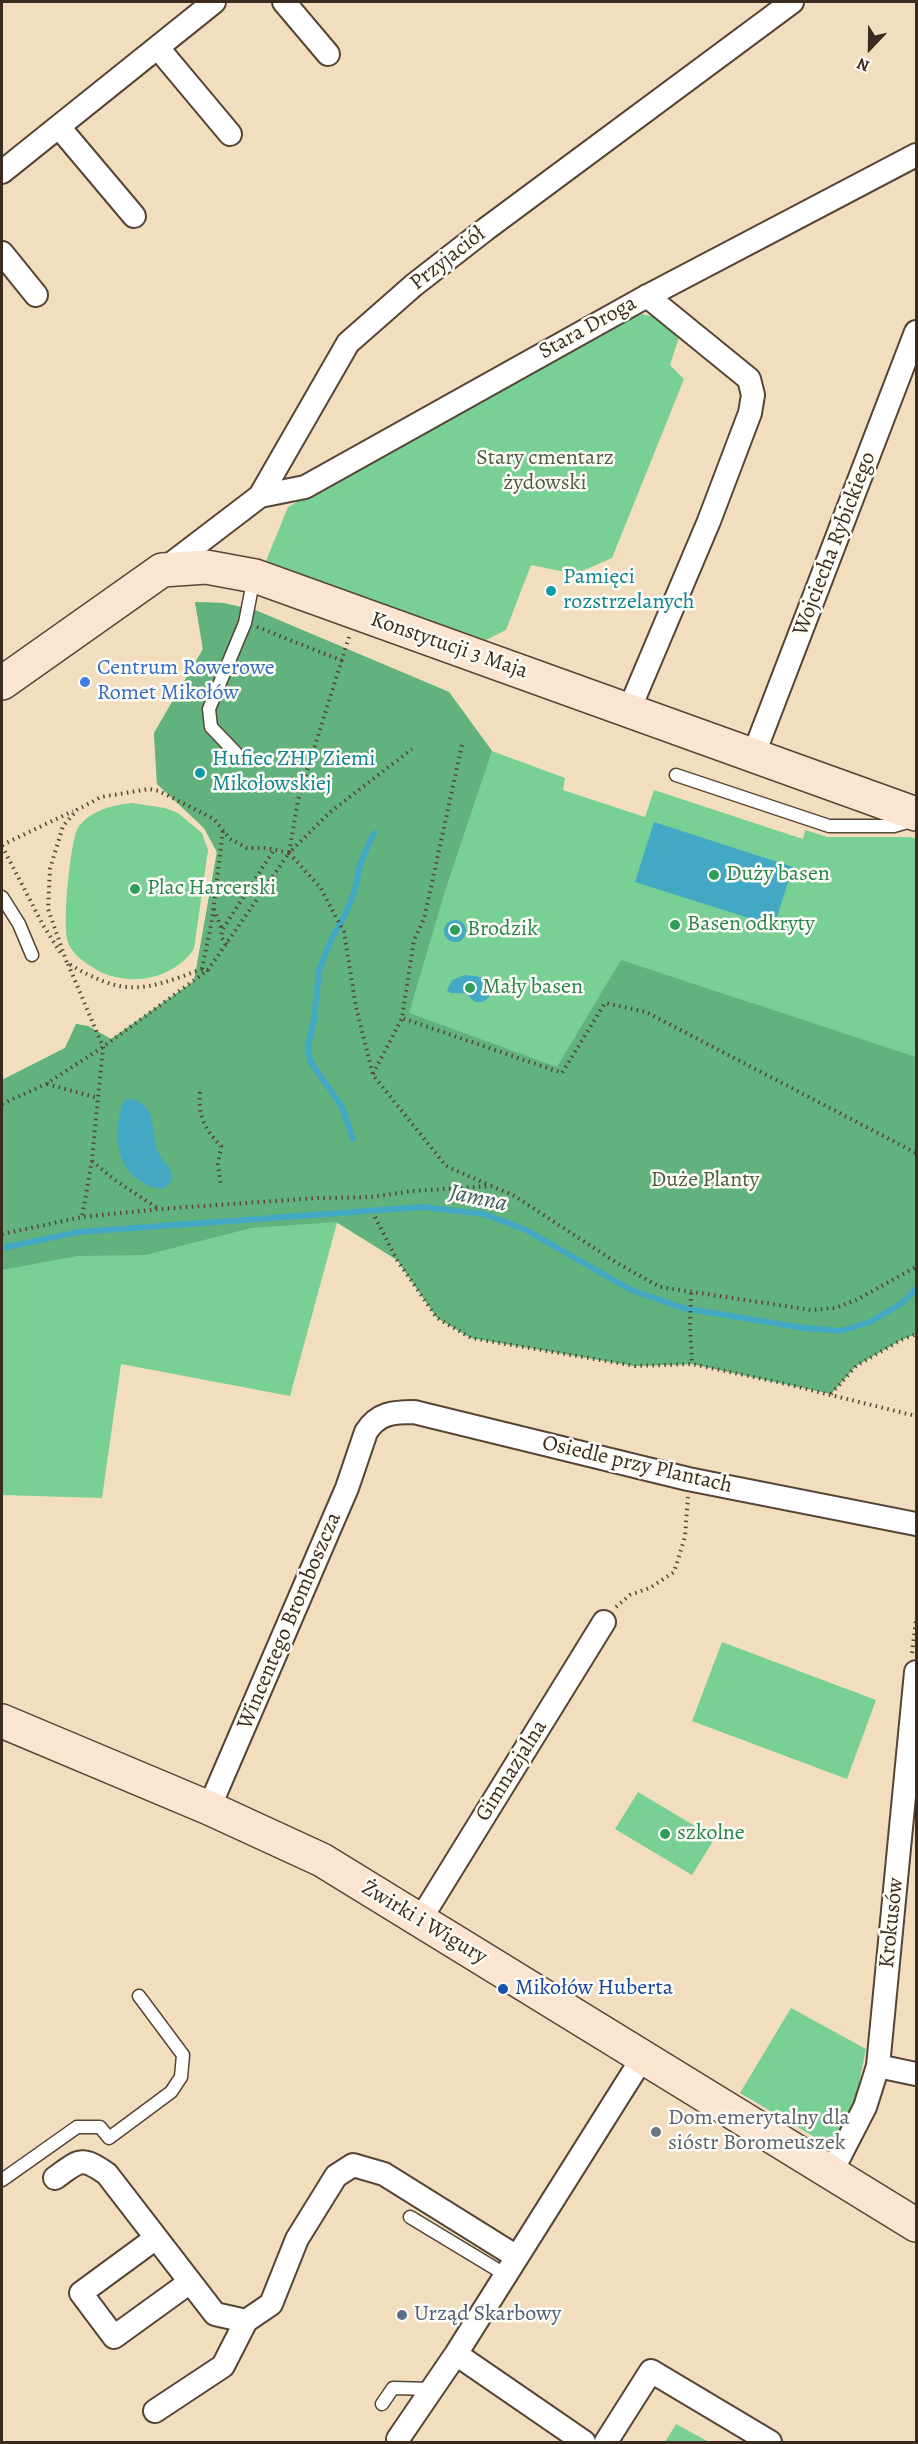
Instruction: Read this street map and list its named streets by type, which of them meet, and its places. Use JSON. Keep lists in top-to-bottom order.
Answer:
{
  "streets": {
    "street": [
      "Przyjaciół",
      "Stara Droga",
      "Wojciecha Rybickiego",
      "Konstytucji 3 Maja",
      "Osiedle przy Plantach",
      "Wincentego Bromboszcza",
      "Gimnazjalna",
      "Żwirki i Wigury",
      "Krokusów"
    ]
  },
  "crossings": [
    ["Przyjaciół", "Stara Droga"],
    ["Przyjaciół", "Konstytucji 3 Maja"],
    ["Wojciecha Rybickiego", "Konstytucji 3 Maja"],
    ["Osiedle przy Plantach", "Wincentego Bromboszcza"],
    ["Wincentego Bromboszcza", "Żwirki i Wigury"],
    ["Gimnazjalna", "Żwirki i Wigury"],
    ["Żwirki i Wigury", "Krokusów"]
  ],
  "water": ["Jamna"],
  "parks": ["Stary cmentarz żydowski", "Duże Planty"],
  "places": [
    "Pamięci rozstrzelanych",
    "Centrum Rowerowe Romet Mikołów",
    "Hufiec ZHP Ziemi Mikołowskiej",
    "Duży basen",
    "Plac Harcerski",
    "Basen odkryty",
    "Brodzik",
    "Mały basen",
    "szkolne",
    "Mikołów Huberta",
    "Dom emerytalny dla sióstr Boromeuszek",
    "Urząd Skarbowy"
  ],
  "north": "bottom"
}
